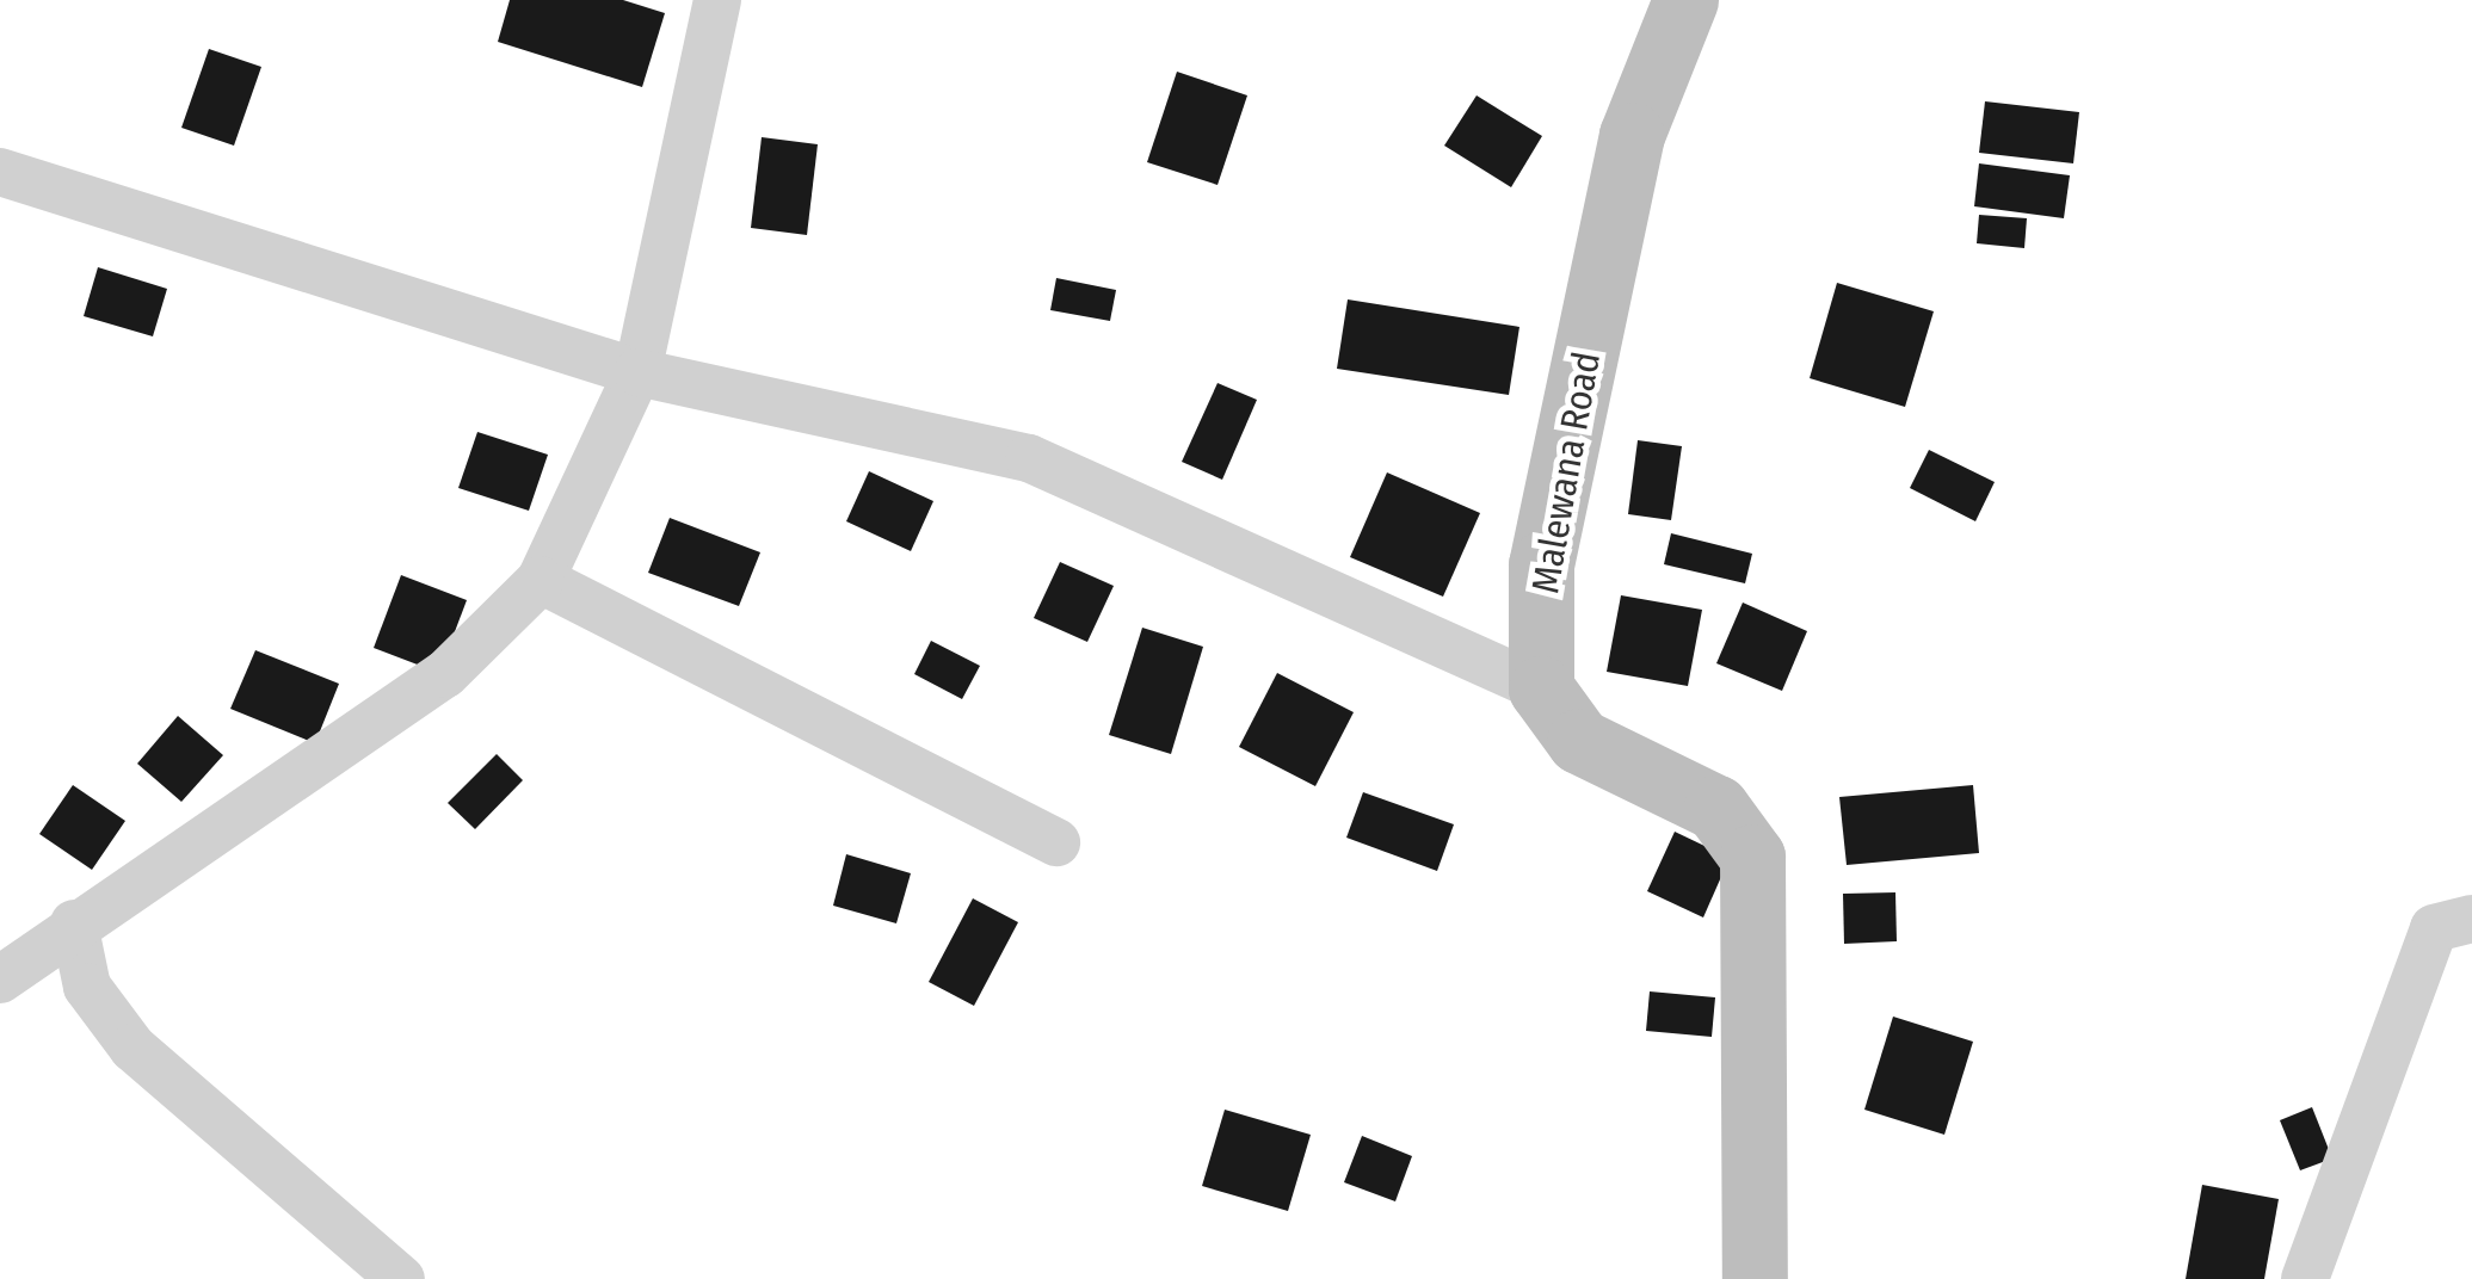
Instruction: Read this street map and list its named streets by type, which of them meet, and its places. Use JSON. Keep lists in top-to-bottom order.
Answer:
{
  "streets": {
    "street": ["Malewana Road"]
  }
}
